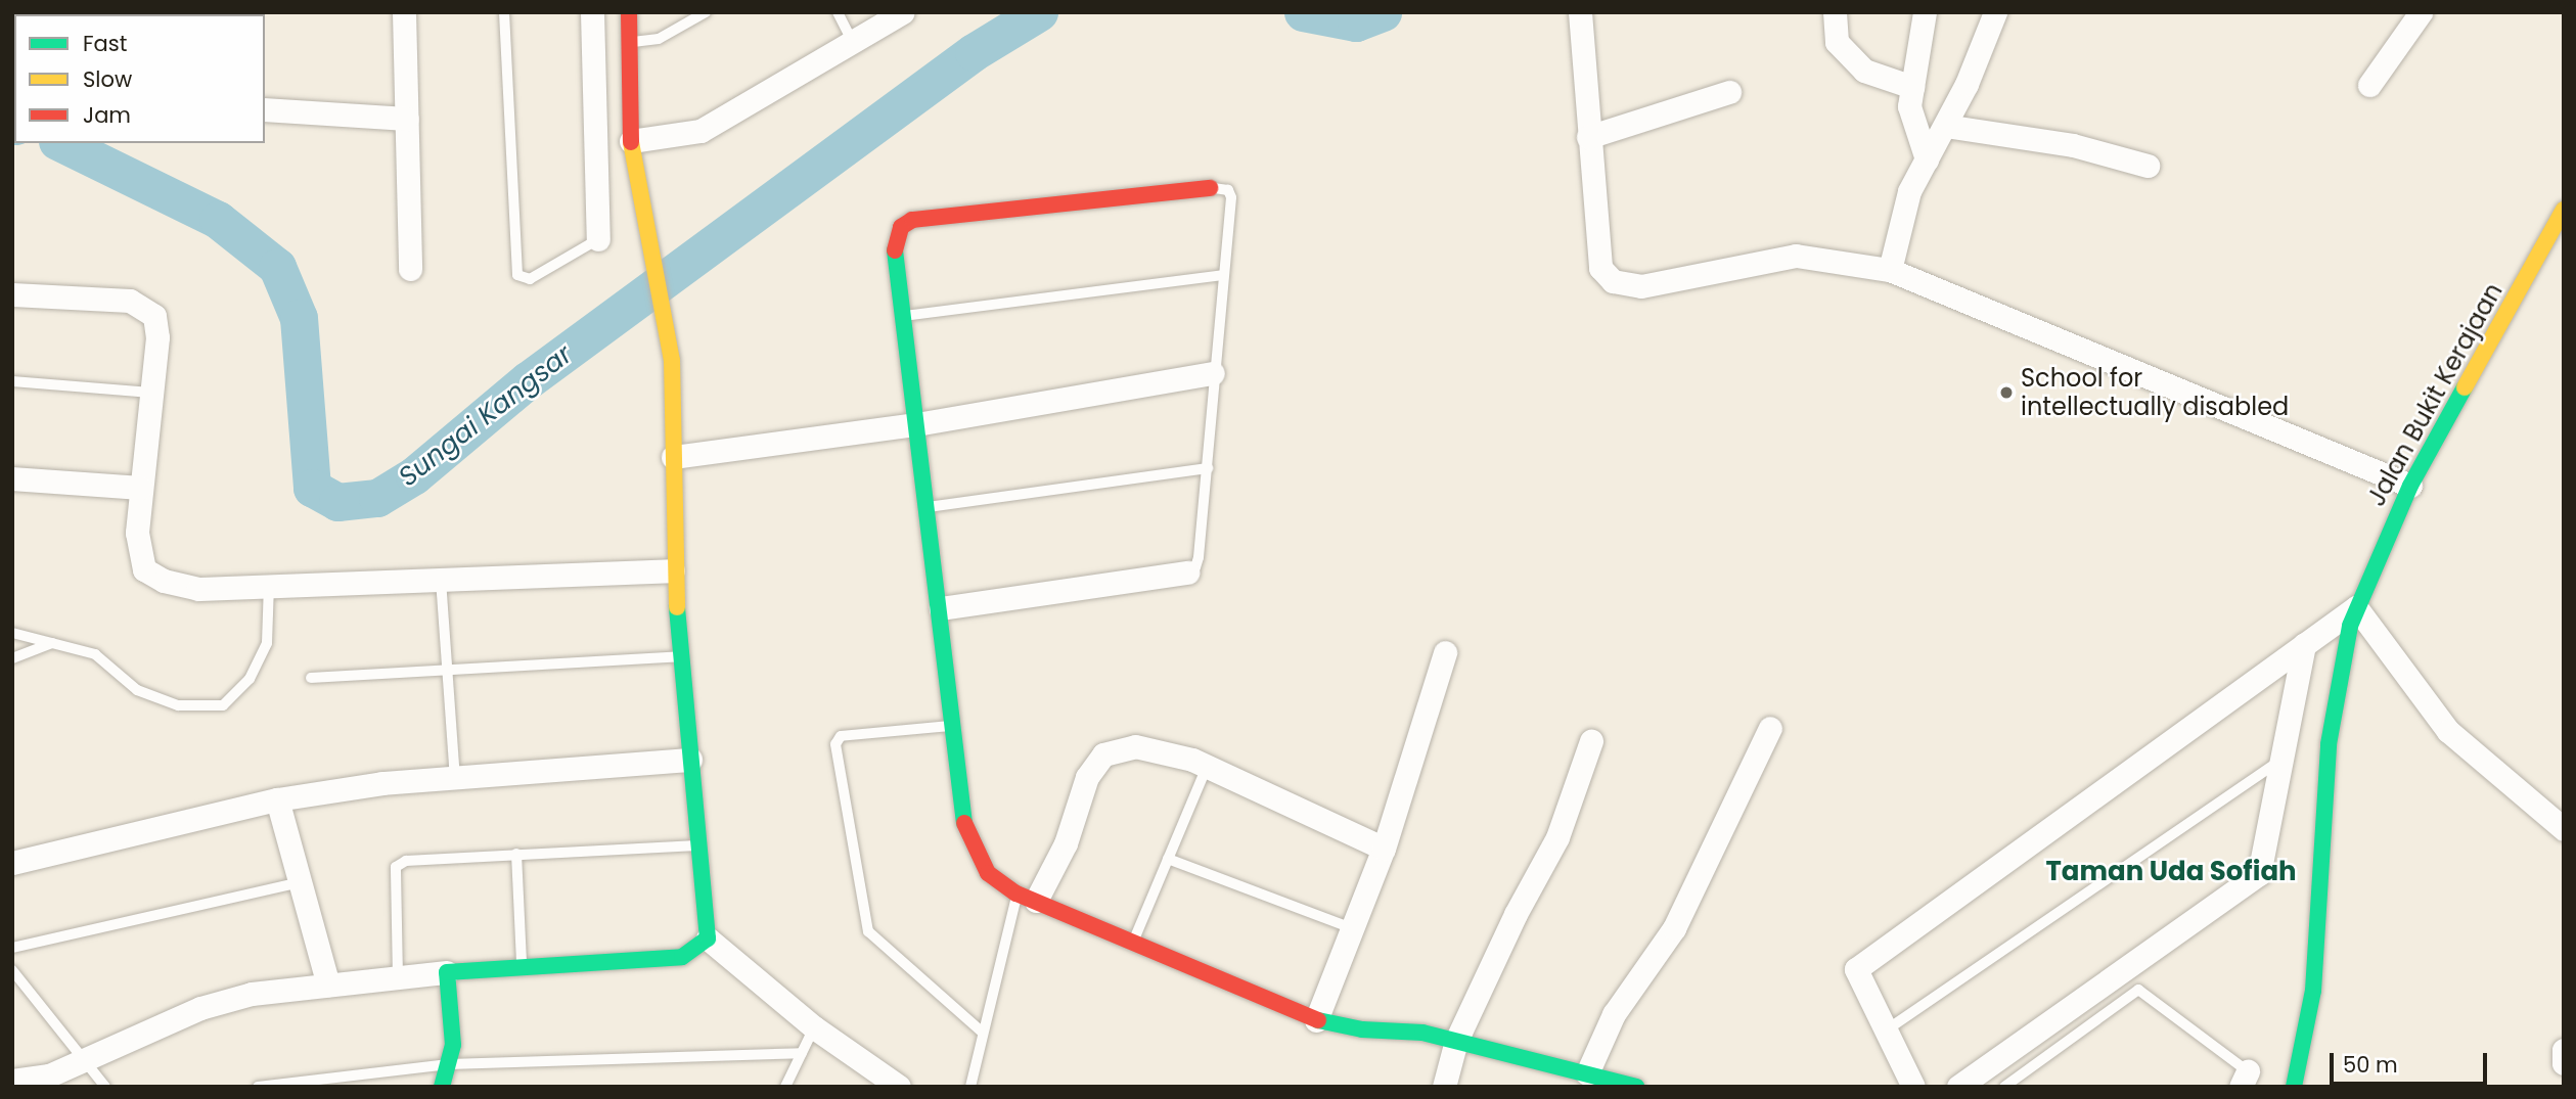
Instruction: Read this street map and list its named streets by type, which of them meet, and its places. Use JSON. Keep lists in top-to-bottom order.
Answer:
{
  "streets": {
    "street": ["Jalan Bukit Kerajaan"]
  },
  "districts": ["Taman Uda Sofiah"],
  "water": ["Sungai Kangsar"],
  "places": ["School for intellectually disabled"],
  "legend": ["Fast", "Slow", "Jam"],
  "scale_bar": "50 m"
}
